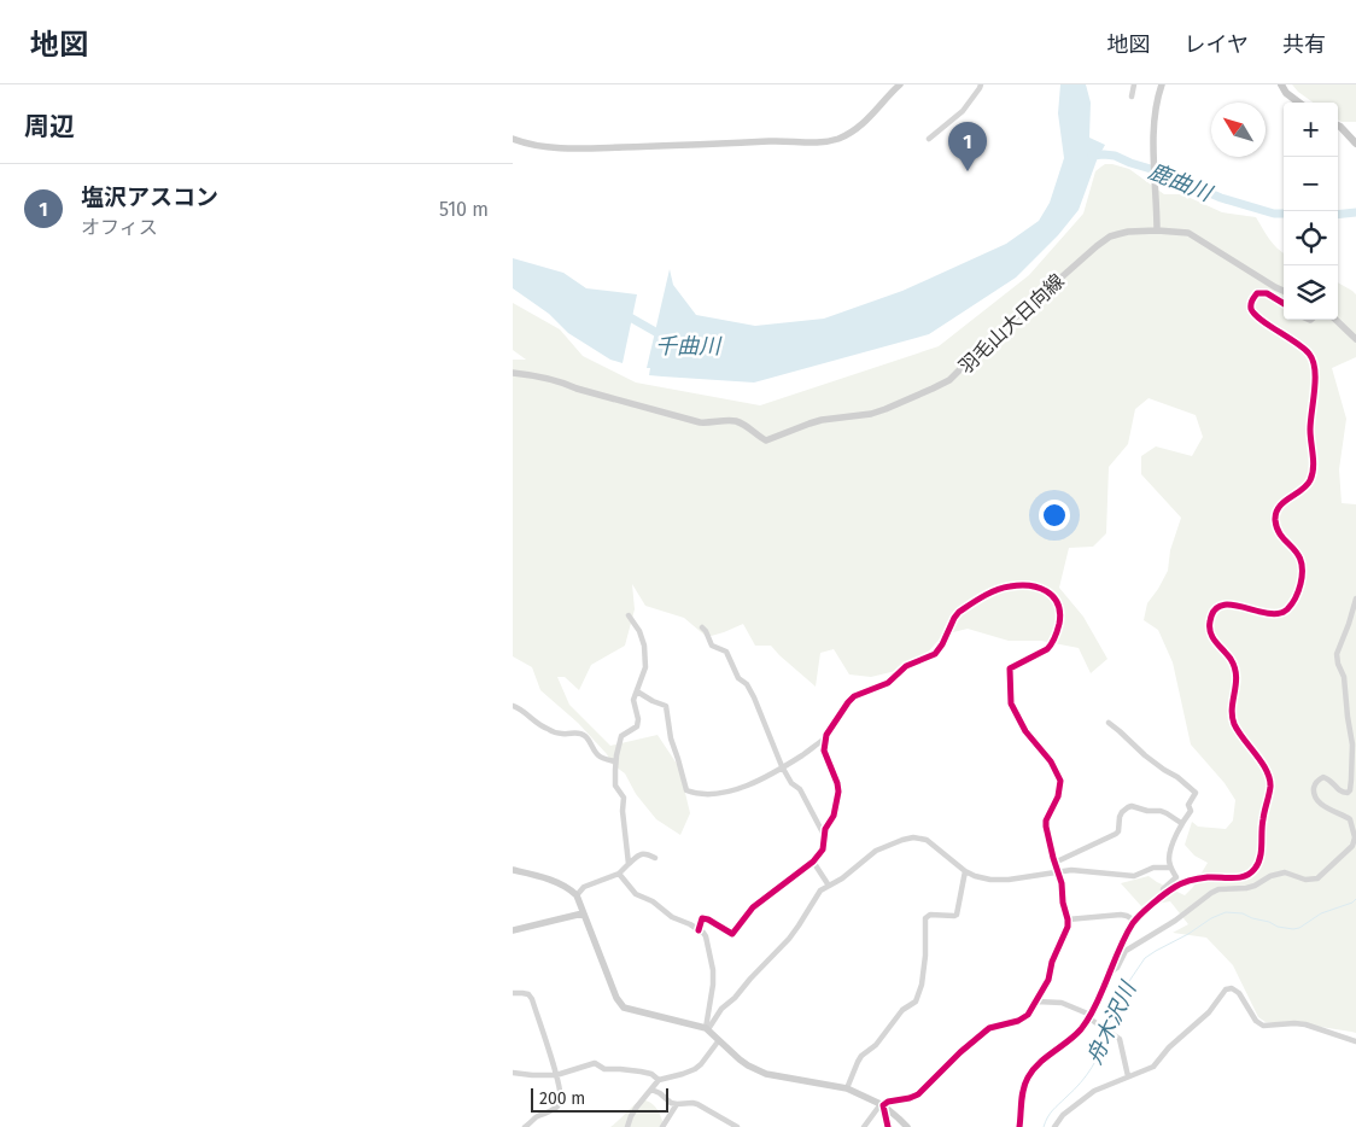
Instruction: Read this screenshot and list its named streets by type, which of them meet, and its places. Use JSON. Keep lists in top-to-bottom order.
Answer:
{
  "streets": {
    "street": ["羽毛山大日向線"]
  },
  "water": ["鹿曲川", "千曲川", "舟木沢川"],
  "scale_bar": "200 m",
  "north": "top left",
  "page": {
    "header": "地図",
    "nav": ["地図", "レイヤ", "共有"],
    "heading": "周辺",
    "map_buttons": ["+", "−"],
    "pins": "1",
    "list": [
      {
        "mark": "1",
        "name": "塩沢アスコン",
        "note": "オフィス",
        "value": "510 m"
      }
    ],
    "scale": "200 m"
  }
}
